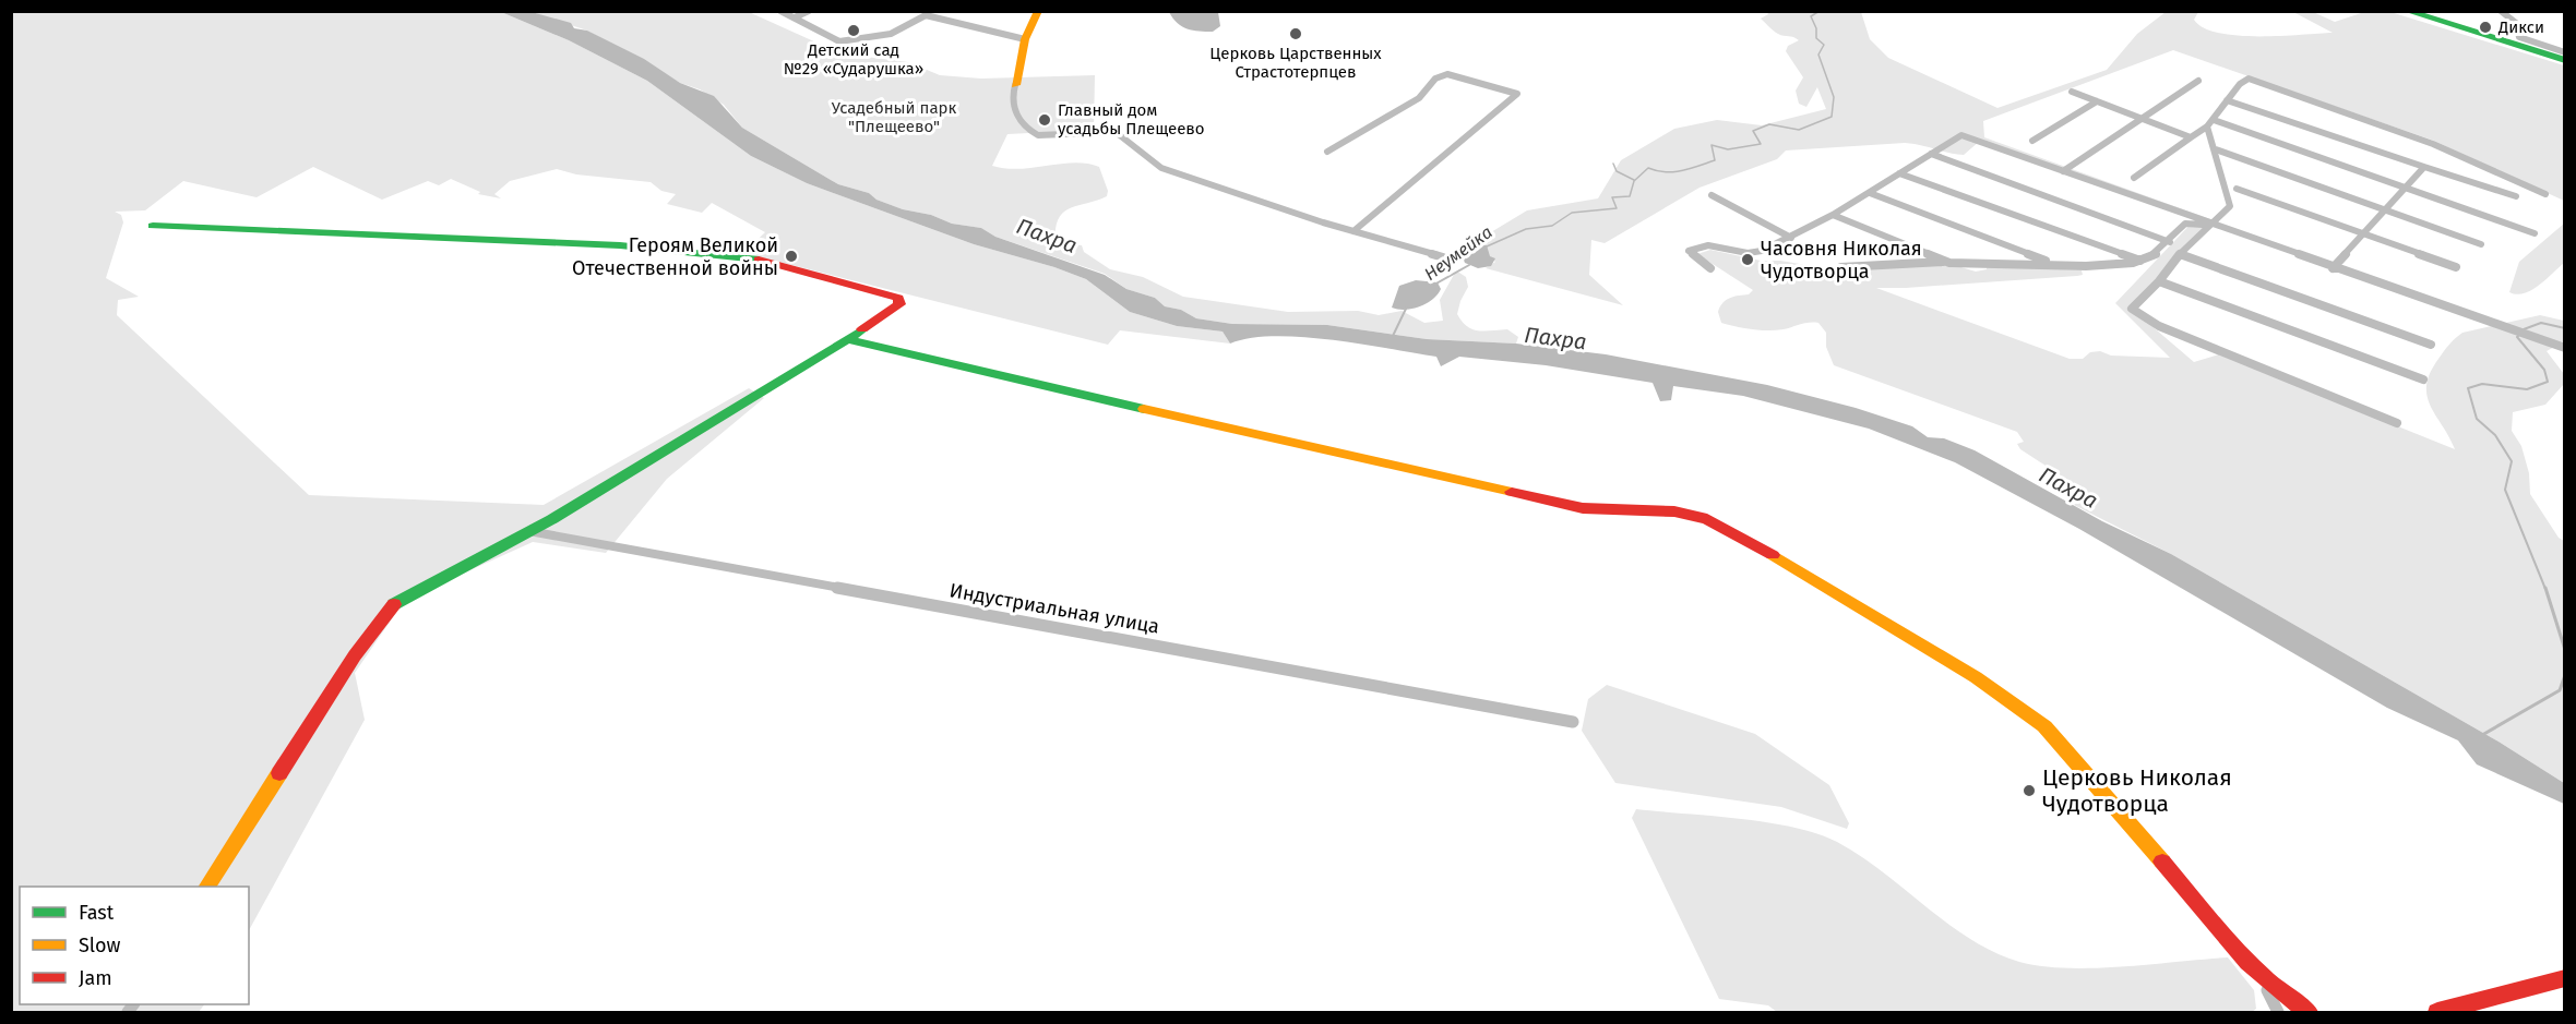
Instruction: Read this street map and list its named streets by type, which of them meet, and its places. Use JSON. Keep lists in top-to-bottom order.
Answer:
{
  "streets": {
    "street": ["Индустриальная улица"]
  },
  "water": ["Пахра", "Неумейка"],
  "parks": ["Усадебный парк \"Плещеево\""],
  "places": [
    "Дикси",
    "Детский сад №29 «Сударушка»",
    "Церковь Царственных Страстотерпцев",
    "Главный дом усадьбы Плещеево",
    "Героям Великой Отечественной войны",
    "Часовня Николая Чудотворца",
    "Церковь Николая Чудотворца"
  ],
  "legend": ["Fast", "Slow", "Jam"]
}
